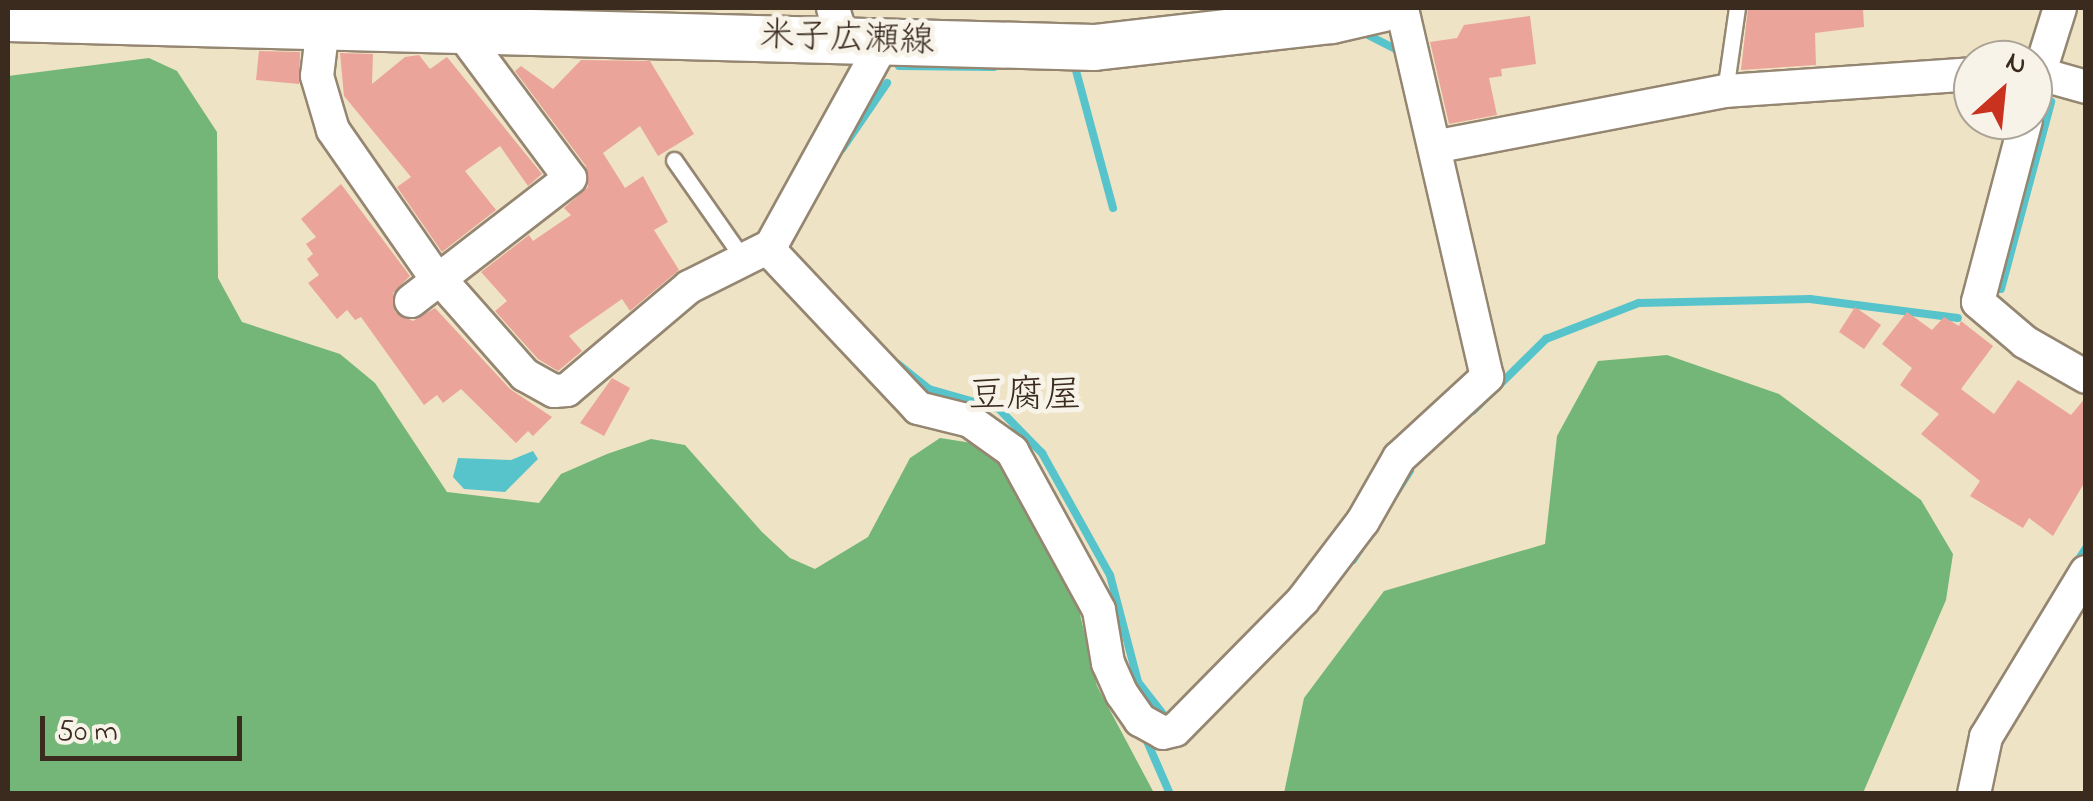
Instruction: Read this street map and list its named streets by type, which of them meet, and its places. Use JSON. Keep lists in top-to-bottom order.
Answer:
{
  "streets": {
    "main road": ["米子広瀬線"]
  },
  "districts": ["豆腐屋"],
  "scale_bar": "50 m",
  "north": "top right"
}
